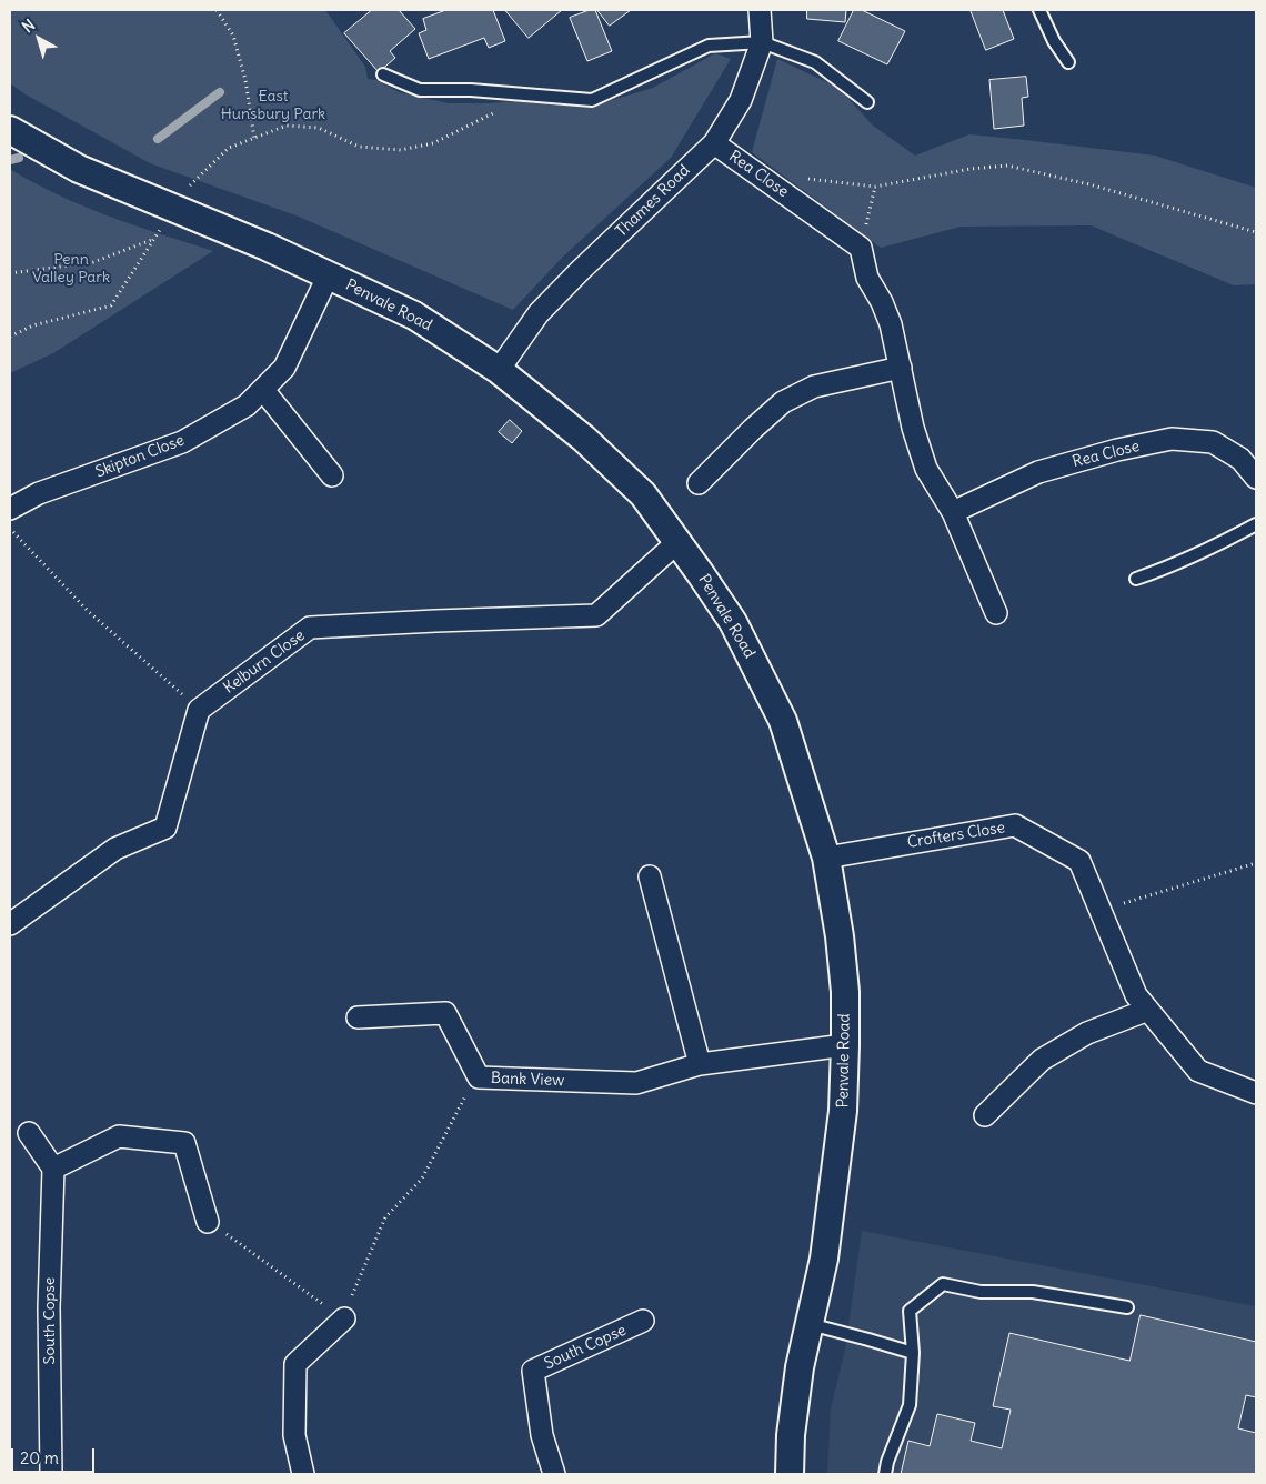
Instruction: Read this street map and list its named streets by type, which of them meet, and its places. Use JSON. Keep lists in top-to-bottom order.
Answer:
{
  "streets": {
    "street": [
      "Rea Close",
      "Thames Road",
      "Penvale Road",
      "Skipton Close",
      "Kelburn Close",
      "Crofters Close",
      "Bank View",
      "South Copse"
    ]
  },
  "crossings": [
    ["Rea Close", "Thames Road"],
    ["Thames Road", "Penvale Road"],
    ["Penvale Road", "Skipton Close"],
    ["Penvale Road", "Kelburn Close"],
    ["Penvale Road", "Crofters Close"],
    ["Penvale Road", "Bank View"]
  ],
  "parks": ["East Hunsbury Park", "Penn Valley Park"],
  "scale_bar": "20 m",
  "north": "top left"
}
